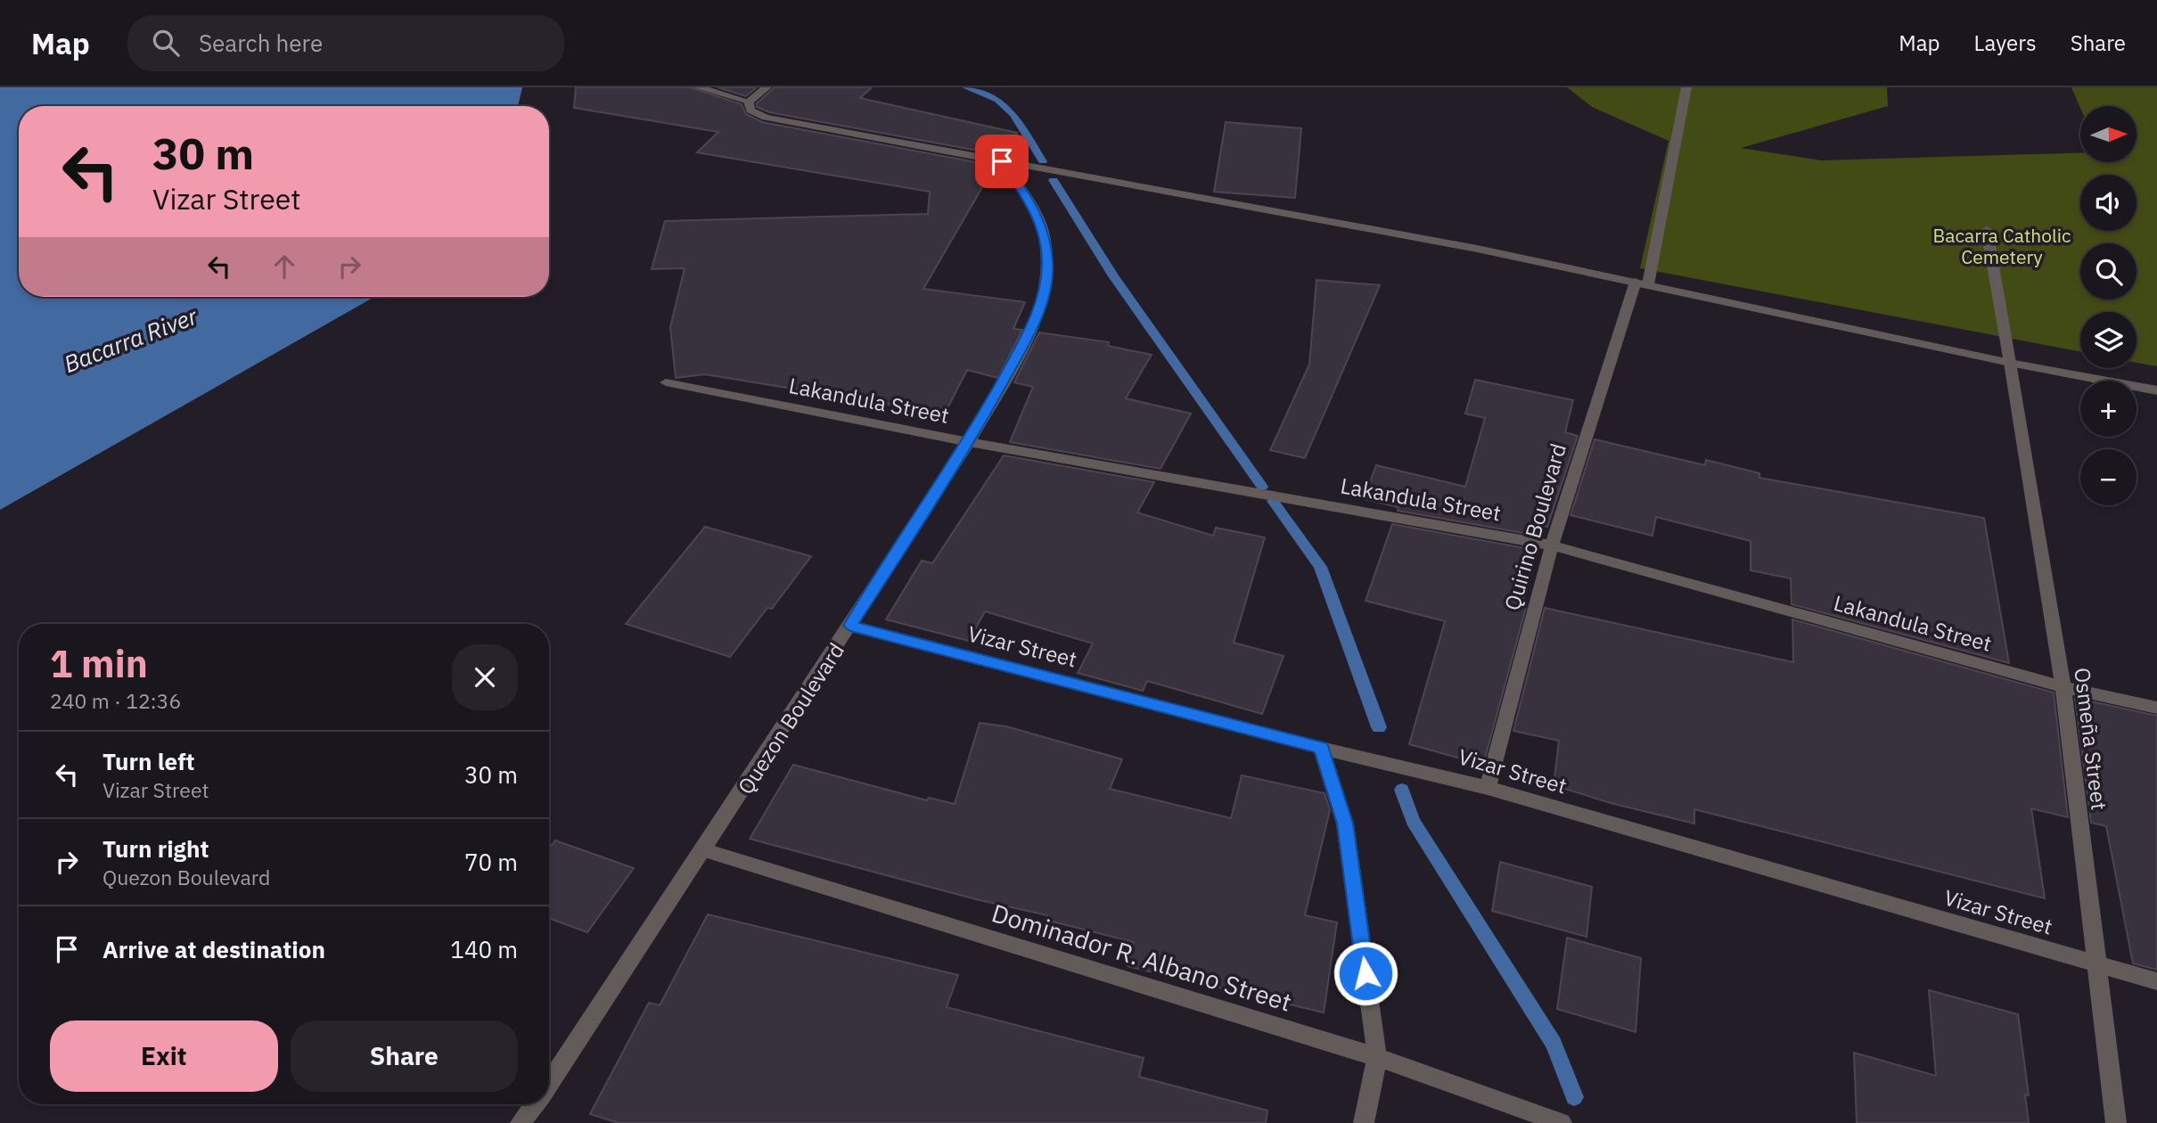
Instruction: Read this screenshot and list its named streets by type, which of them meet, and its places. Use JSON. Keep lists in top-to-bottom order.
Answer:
{
  "streets": {
    "street": [
      "Lakandula Street",
      "Quirino Boulevard",
      "Vizar Street",
      "Quezon Boulevard",
      "Osmeña Street",
      "Dominador R. Albano Street"
    ]
  },
  "crossings": [
    ["Lakandula Street", "Quirino Boulevard"],
    ["Lakandula Street", "Quezon Boulevard"],
    ["Lakandula Street", "Osmeña Street"],
    ["Quirino Boulevard", "Vizar Street"],
    ["Vizar Street", "Quezon Boulevard"],
    ["Vizar Street", "Osmeña Street"],
    ["Quezon Boulevard", "Dominador R. Albano Street"]
  ],
  "water": ["Bacarra River"],
  "parks": ["Bacarra Catholic Cemetery"],
  "north": "right",
  "page": {
    "header": "Map",
    "search": "Search here",
    "nav": ["Map", "Layers", "Share"],
    "map_buttons": ["+", "−"],
    "turn": ["30 m", "Vizar Street"],
    "heading": ["1 min", "240 m · 12:36"],
    "list": [
      {
        "name": "Turn left",
        "note": "Vizar Street",
        "value": "30 m"
      },
      {
        "name": "Turn right",
        "note": "Quezon Boulevard",
        "value": "70 m"
      },
      {
        "name": "Arrive at destination",
        "value": "140 m"
      }
    ],
    "buttons": ["Exit", "Share"]
  }
}
